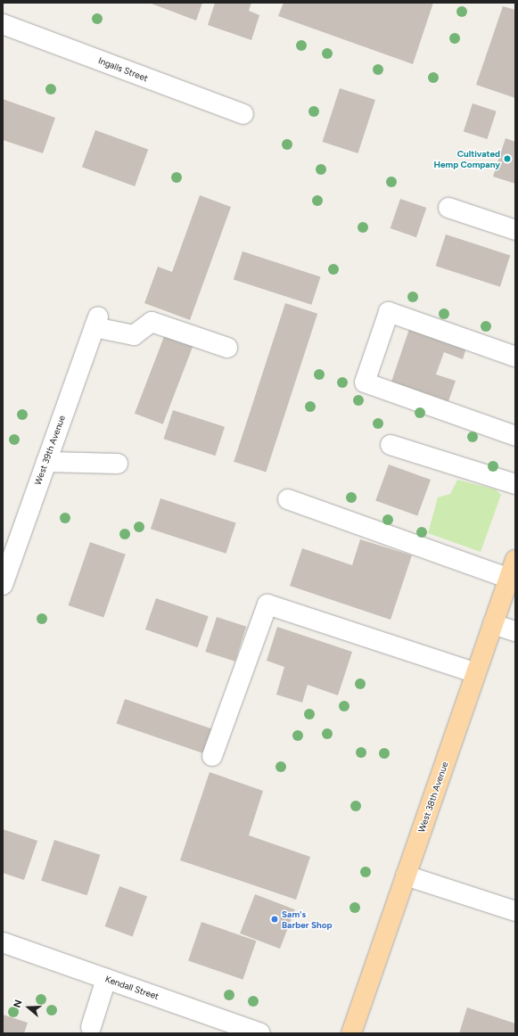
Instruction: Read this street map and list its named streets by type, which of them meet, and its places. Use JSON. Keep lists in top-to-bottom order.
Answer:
{
  "streets": {
    "main road": ["West 38th Avenue"],
    "street": ["Ingalls Street", "West 39th Avenue", "Kendall Street"]
  },
  "places": ["Cultivated Hemp Company", "Sam's Barber Shop"],
  "north": "left"
}
